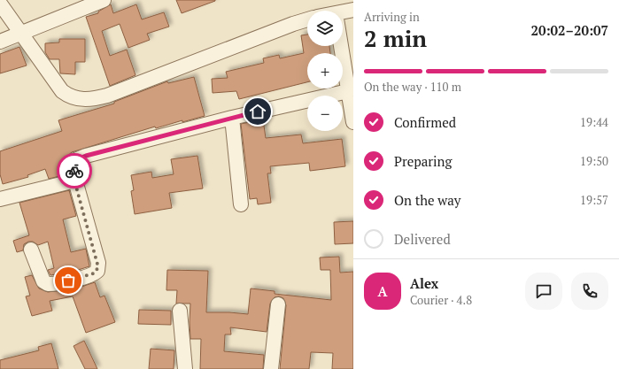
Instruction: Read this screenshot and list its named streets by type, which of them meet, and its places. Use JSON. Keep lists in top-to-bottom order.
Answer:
{
  "page": {
    "heading": ["2 min", "Arriving in", "20:02–20:07"],
    "panel": ["Alex", "Courier · 4.8"],
    "map_buttons": ["+", "−"],
    "bar": "On the way · 110 m",
    "list": [
      ["Confirmed", "19:44"],
      ["Preparing", "19:50"],
      ["On the way", "19:57"],
      "Delivered"
    ],
    "round": "A"
  }
}
